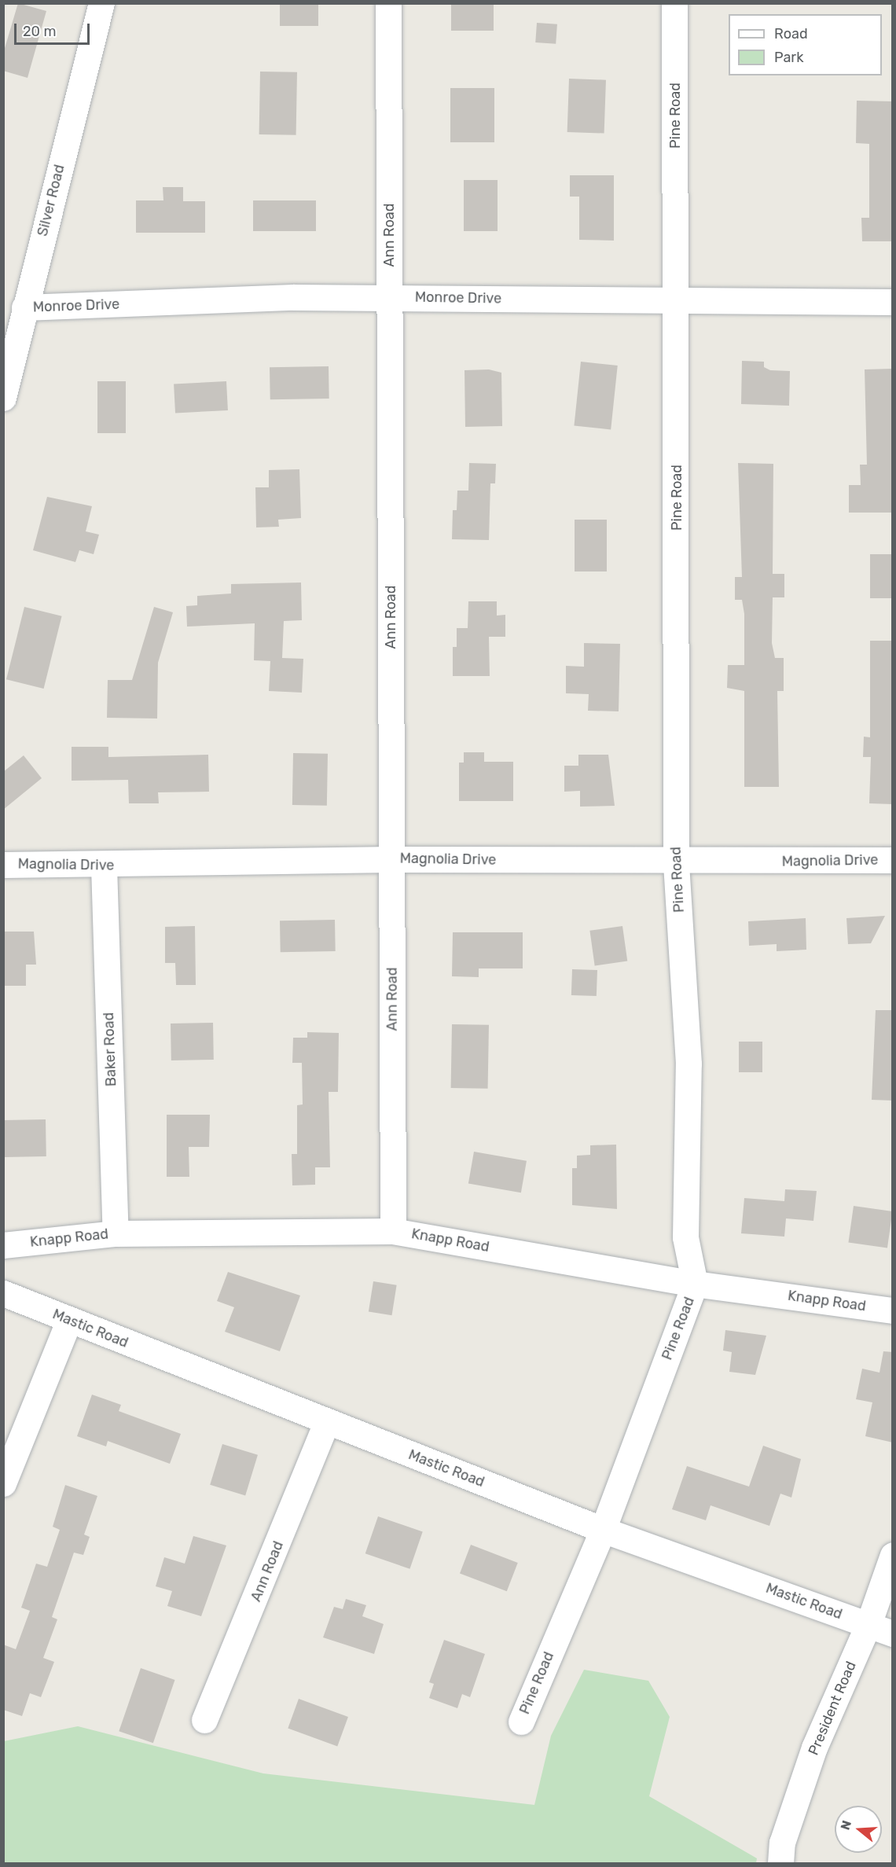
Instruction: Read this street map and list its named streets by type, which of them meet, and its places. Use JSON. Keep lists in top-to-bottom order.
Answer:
{
  "streets": {
    "street": [
      "Pine Road",
      "Silver Road",
      "Ann Road",
      "Monroe Drive",
      "Magnolia Drive",
      "Baker Road",
      "Knapp Road",
      "Mastic Road",
      "President Road"
    ]
  },
  "crossings": [
    ["Pine Road", "Monroe Drive"],
    ["Pine Road", "Magnolia Drive"],
    ["Pine Road", "Knapp Road"],
    ["Pine Road", "Mastic Road"],
    ["Silver Road", "Monroe Drive"],
    ["Ann Road", "Monroe Drive"],
    ["Ann Road", "Magnolia Drive"],
    ["Ann Road", "Knapp Road"],
    ["Ann Road", "Mastic Road"],
    ["Magnolia Drive", "Baker Road"],
    ["Baker Road", "Knapp Road"],
    ["Mastic Road", "President Road"]
  ],
  "legend": ["Road", "Park"],
  "scale_bar": "20 m",
  "north": "left"
}
